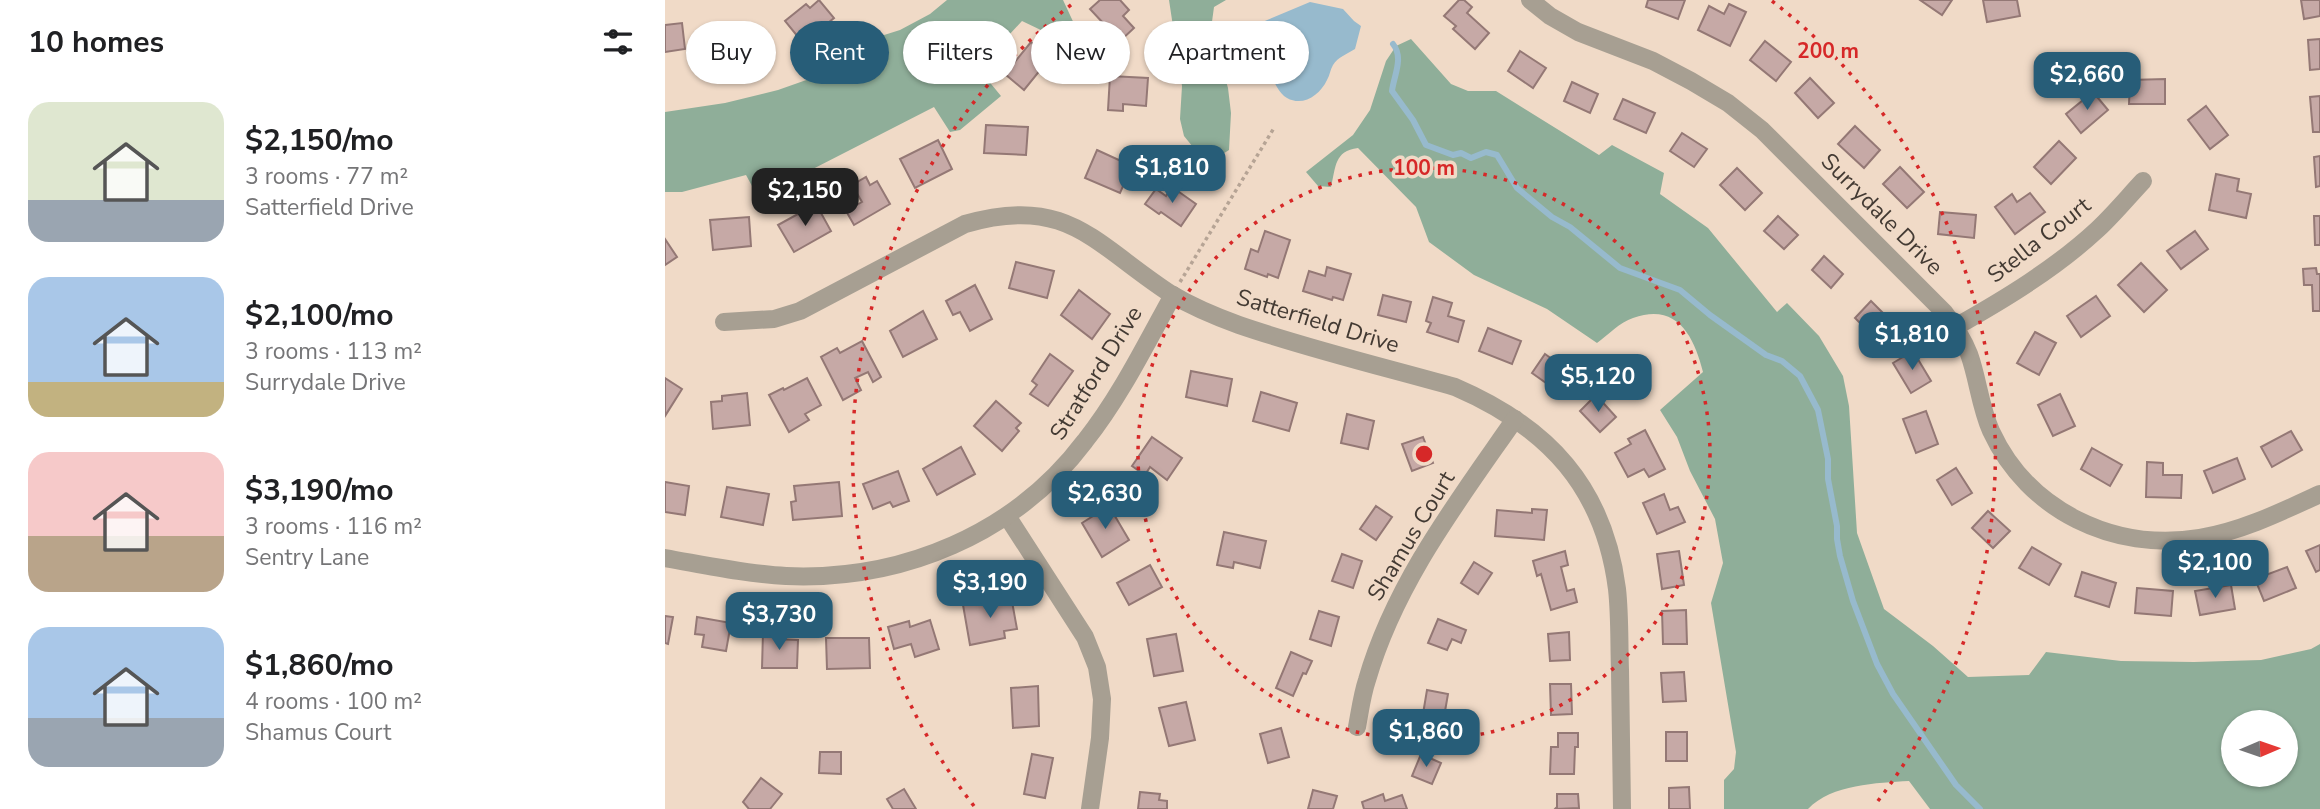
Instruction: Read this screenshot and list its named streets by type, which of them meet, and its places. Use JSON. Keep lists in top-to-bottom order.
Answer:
{
  "streets": {
    "street": [
      "Surrydale Drive",
      "Stella Court",
      "Satterfield Drive",
      "Stratford Drive",
      "Shamus Court"
    ]
  },
  "crossings": [
    ["Surrydale Drive", "Stella Court"],
    ["Satterfield Drive", "Stratford Drive"],
    ["Satterfield Drive", "Shamus Court"]
  ],
  "north": "right",
  "page": {
    "heading": "10 homes",
    "chip": [
      "Buy",
      "Rent",
      "Filters",
      "New",
      "Apartment"
    ],
    "price": [
      "$2,660",
      "$1,810",
      "$2,150",
      "$1,810",
      "$5,120",
      "$2,630",
      "$2,100",
      "$3,190",
      "$3,730",
      "$1,860"
    ],
    "list": [
      {
        "name": "$2,150/mo",
        "note": "3 rooms · 77 m² · Satterfield Drive"
      },
      {
        "name": "$2,100/mo",
        "note": "3 rooms · 113 m² · Surrydale Drive"
      },
      {
        "name": "$3,190/mo",
        "note": "3 rooms · 116 m² · Sentry Lane"
      },
      {
        "name": "$1,860/mo",
        "note": "4 rooms · 100 m² · Shamus Court"
      }
    ]
  },
  "rings": ["200 m", "100 m"]
}
